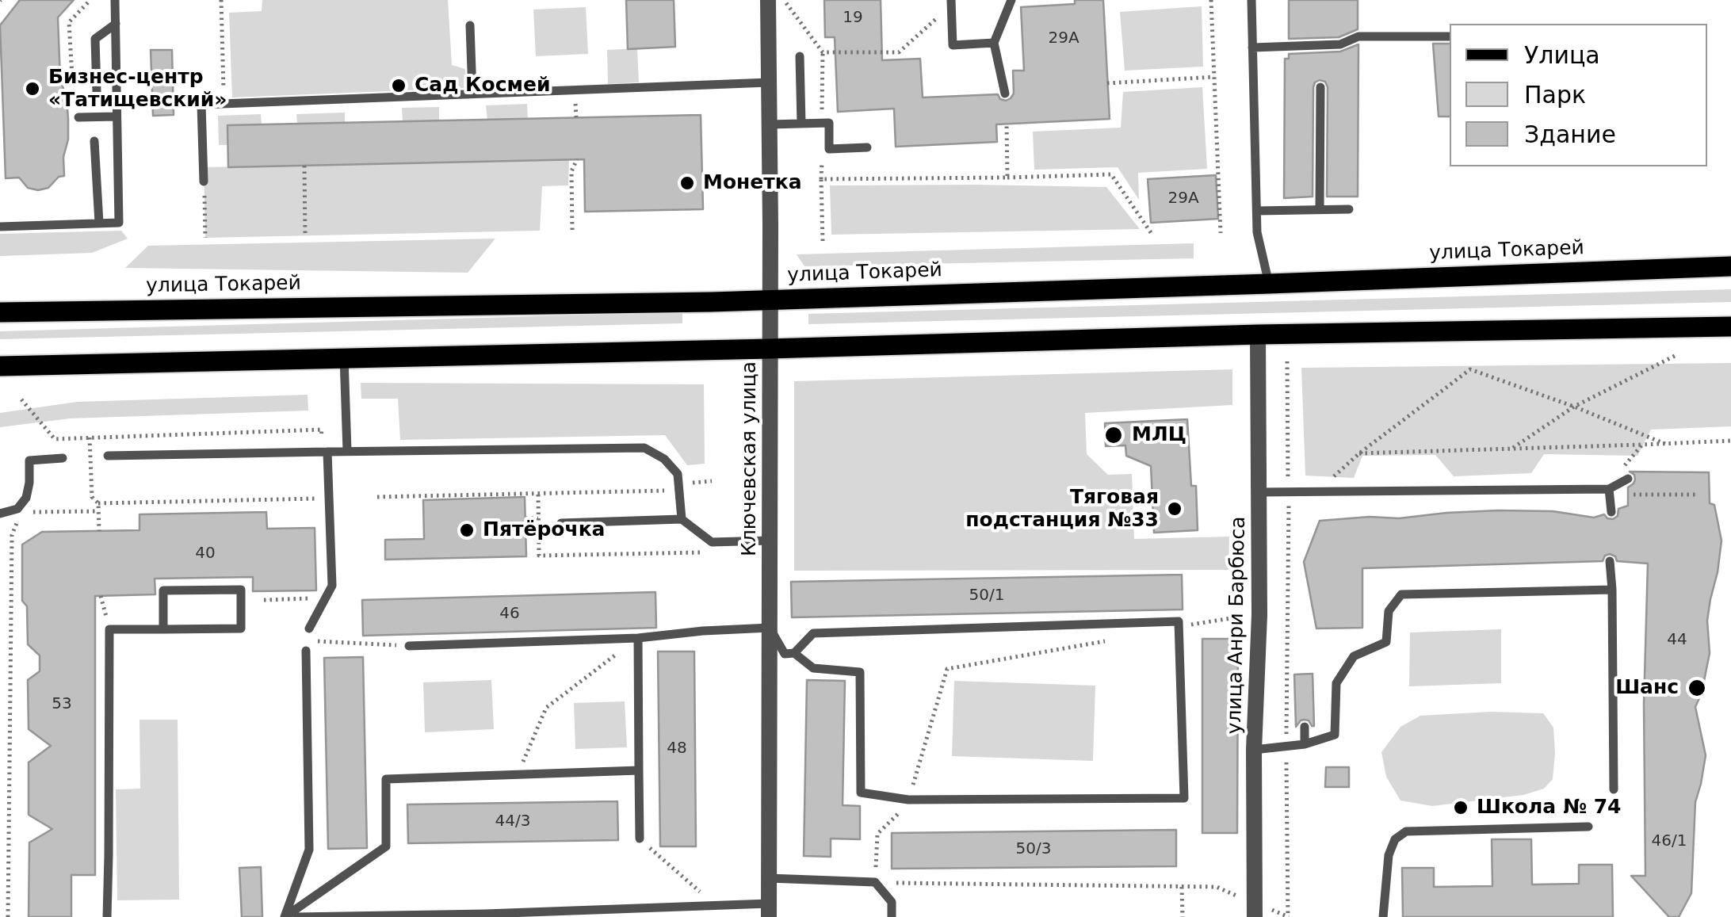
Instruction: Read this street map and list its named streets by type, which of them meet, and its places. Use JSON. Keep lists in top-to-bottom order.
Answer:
{
  "streets": {
    "main road": ["улица Токарей"],
    "street": ["Ключевская улица", "улица Анри Барбюса"]
  },
  "crossings": [
    ["улица Токарей", "Ключевская улица"]
  ],
  "places": [
    "Сад Космей",
    "Бизнес-центр «Татищевский»",
    "Монетка",
    "МЛЦ",
    "Тяговая подстанция №33",
    "Пятёрочка",
    "Шанс",
    "Школа № 74"
  ],
  "house_numbers": [
    "19",
    "29А",
    "29А",
    "40",
    "50/1",
    "46",
    "44",
    "53",
    "48",
    "44/3",
    "46/1",
    "50/3"
  ],
  "legend": ["Улица", "Парк", "Здание"]
}
